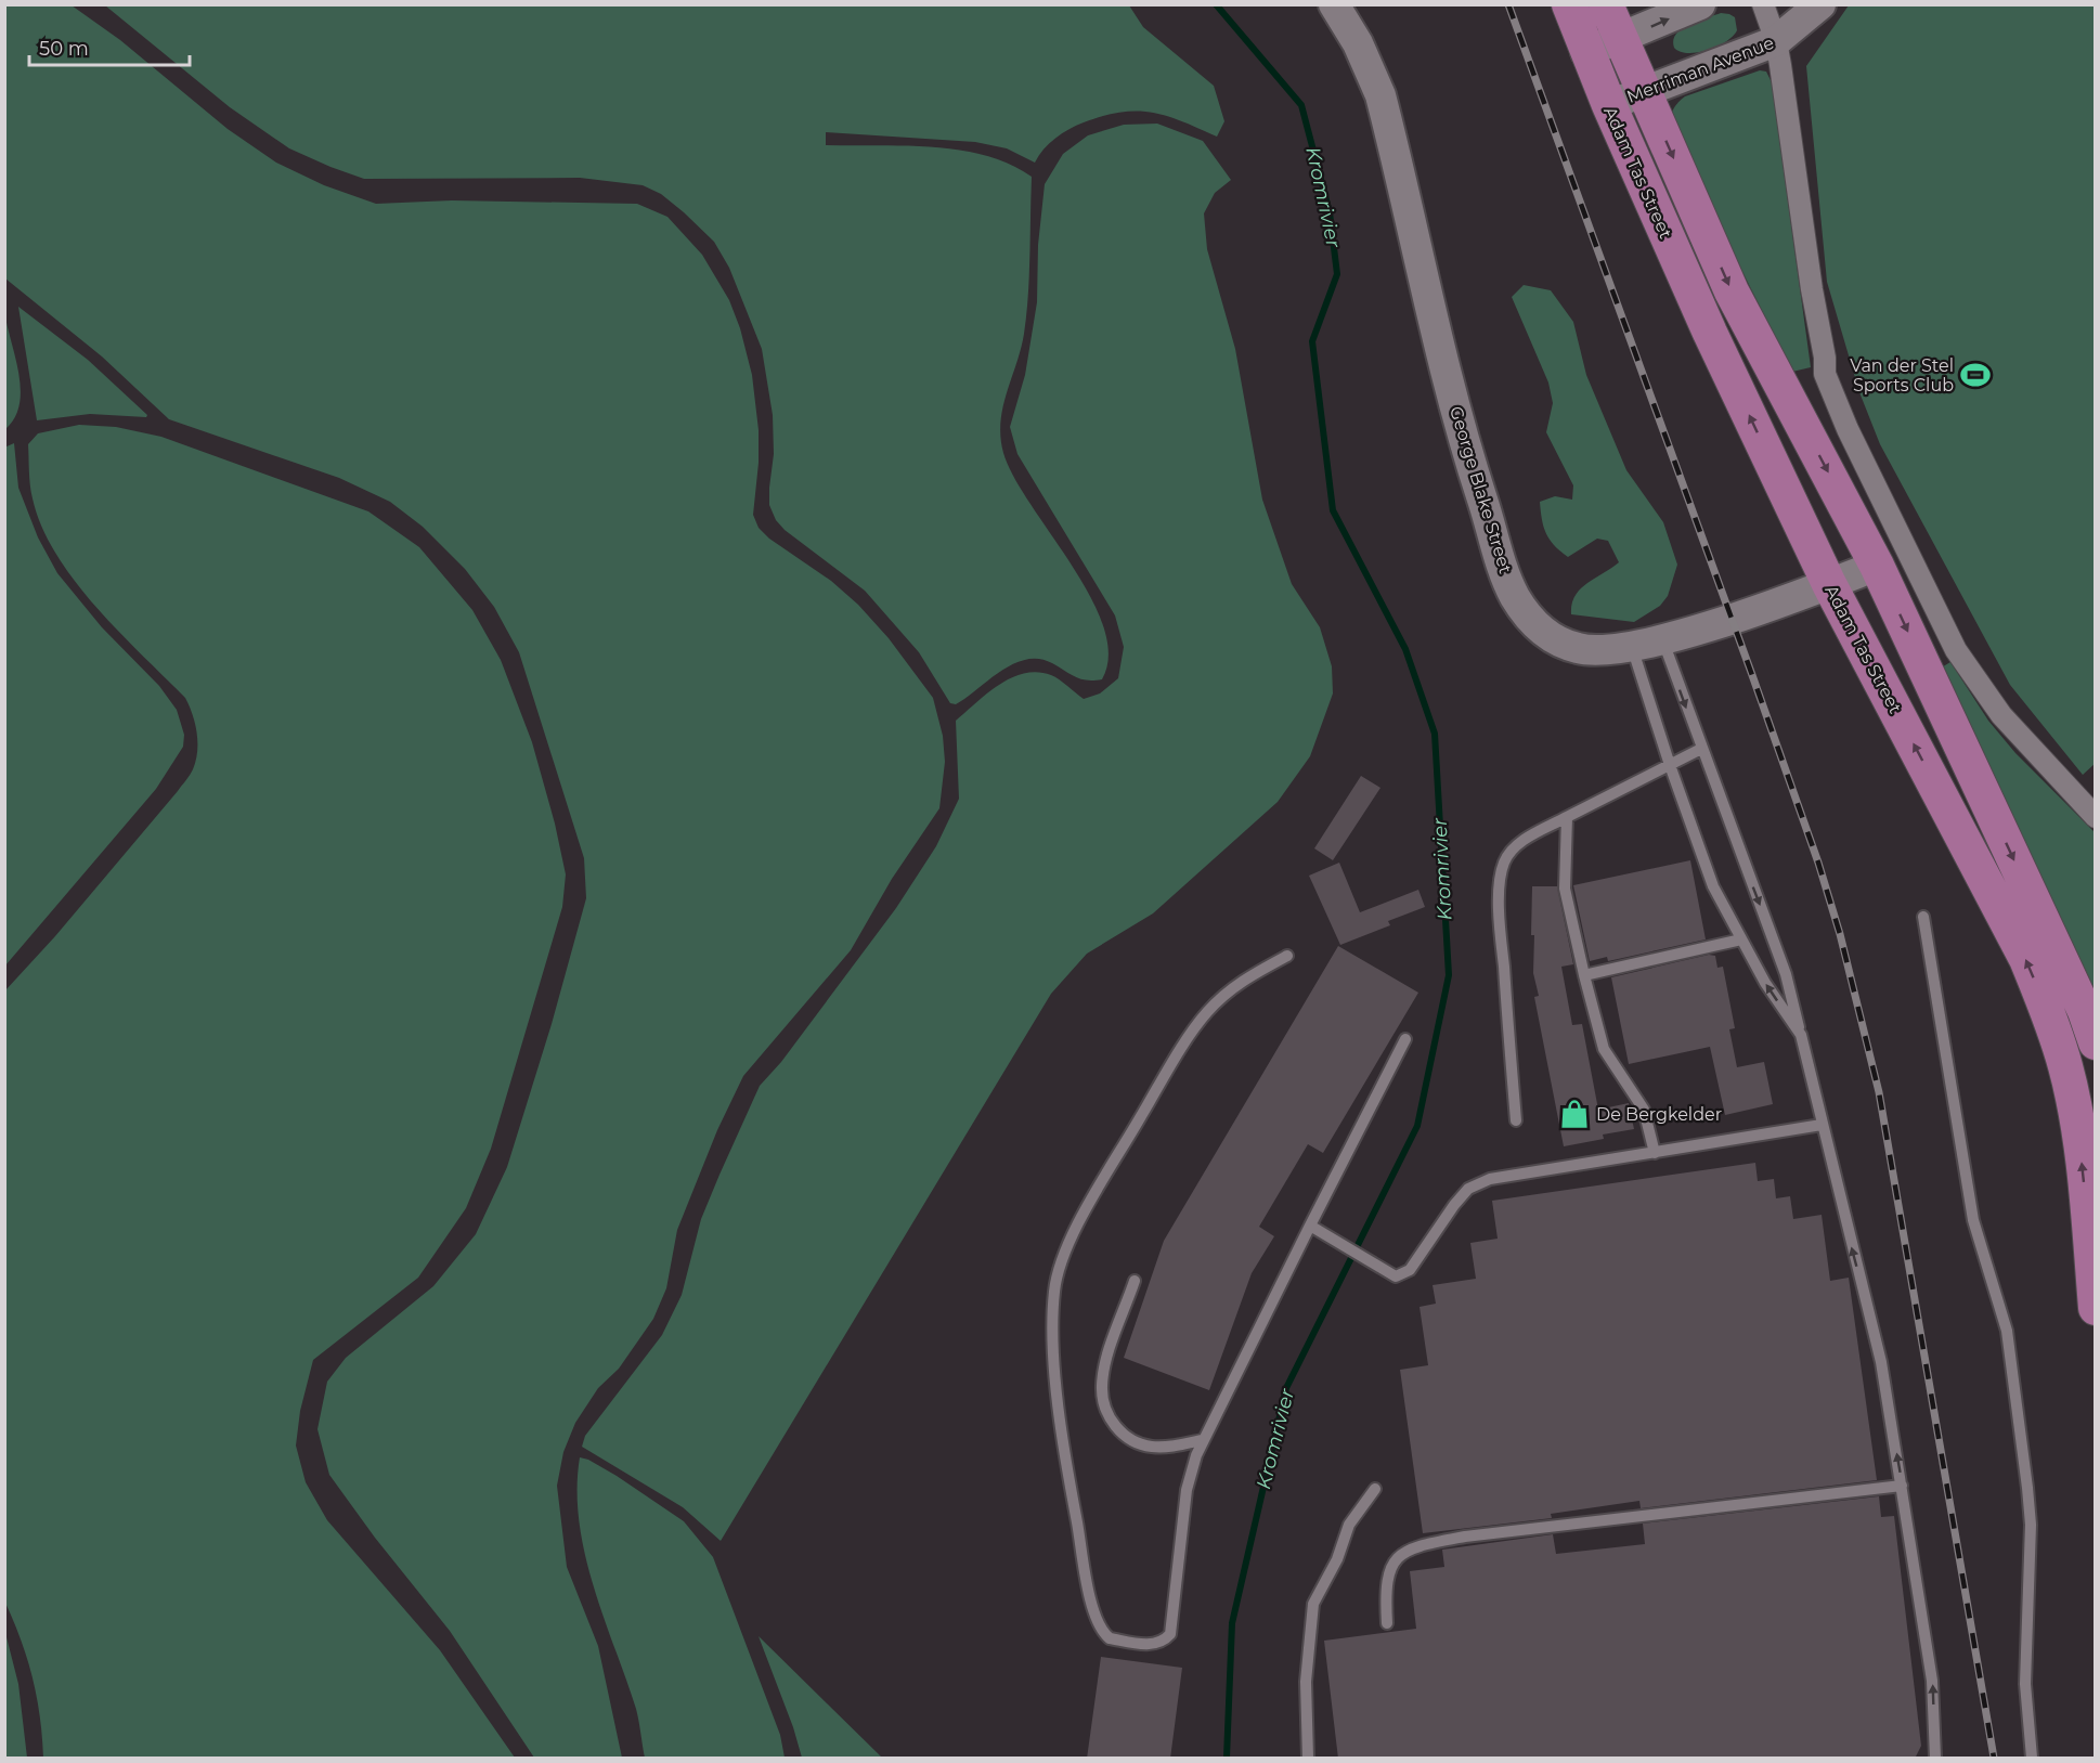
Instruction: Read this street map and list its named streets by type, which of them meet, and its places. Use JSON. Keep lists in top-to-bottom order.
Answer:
{
  "streets": {
    "main road": ["Adam Tas Street"],
    "street": ["Merriman Avenue", "George Blake Street"]
  },
  "crossings": [
    ["Merriman Avenue", "Adam Tas Street"],
    ["Adam Tas Street", "George Blake Street"]
  ],
  "water": ["Kromrivier"],
  "places": {
    "sports": ["Van der Stel Sports Club"],
    "shop": ["De Bergkelder"]
  },
  "scale_bar": "50 m"
}
